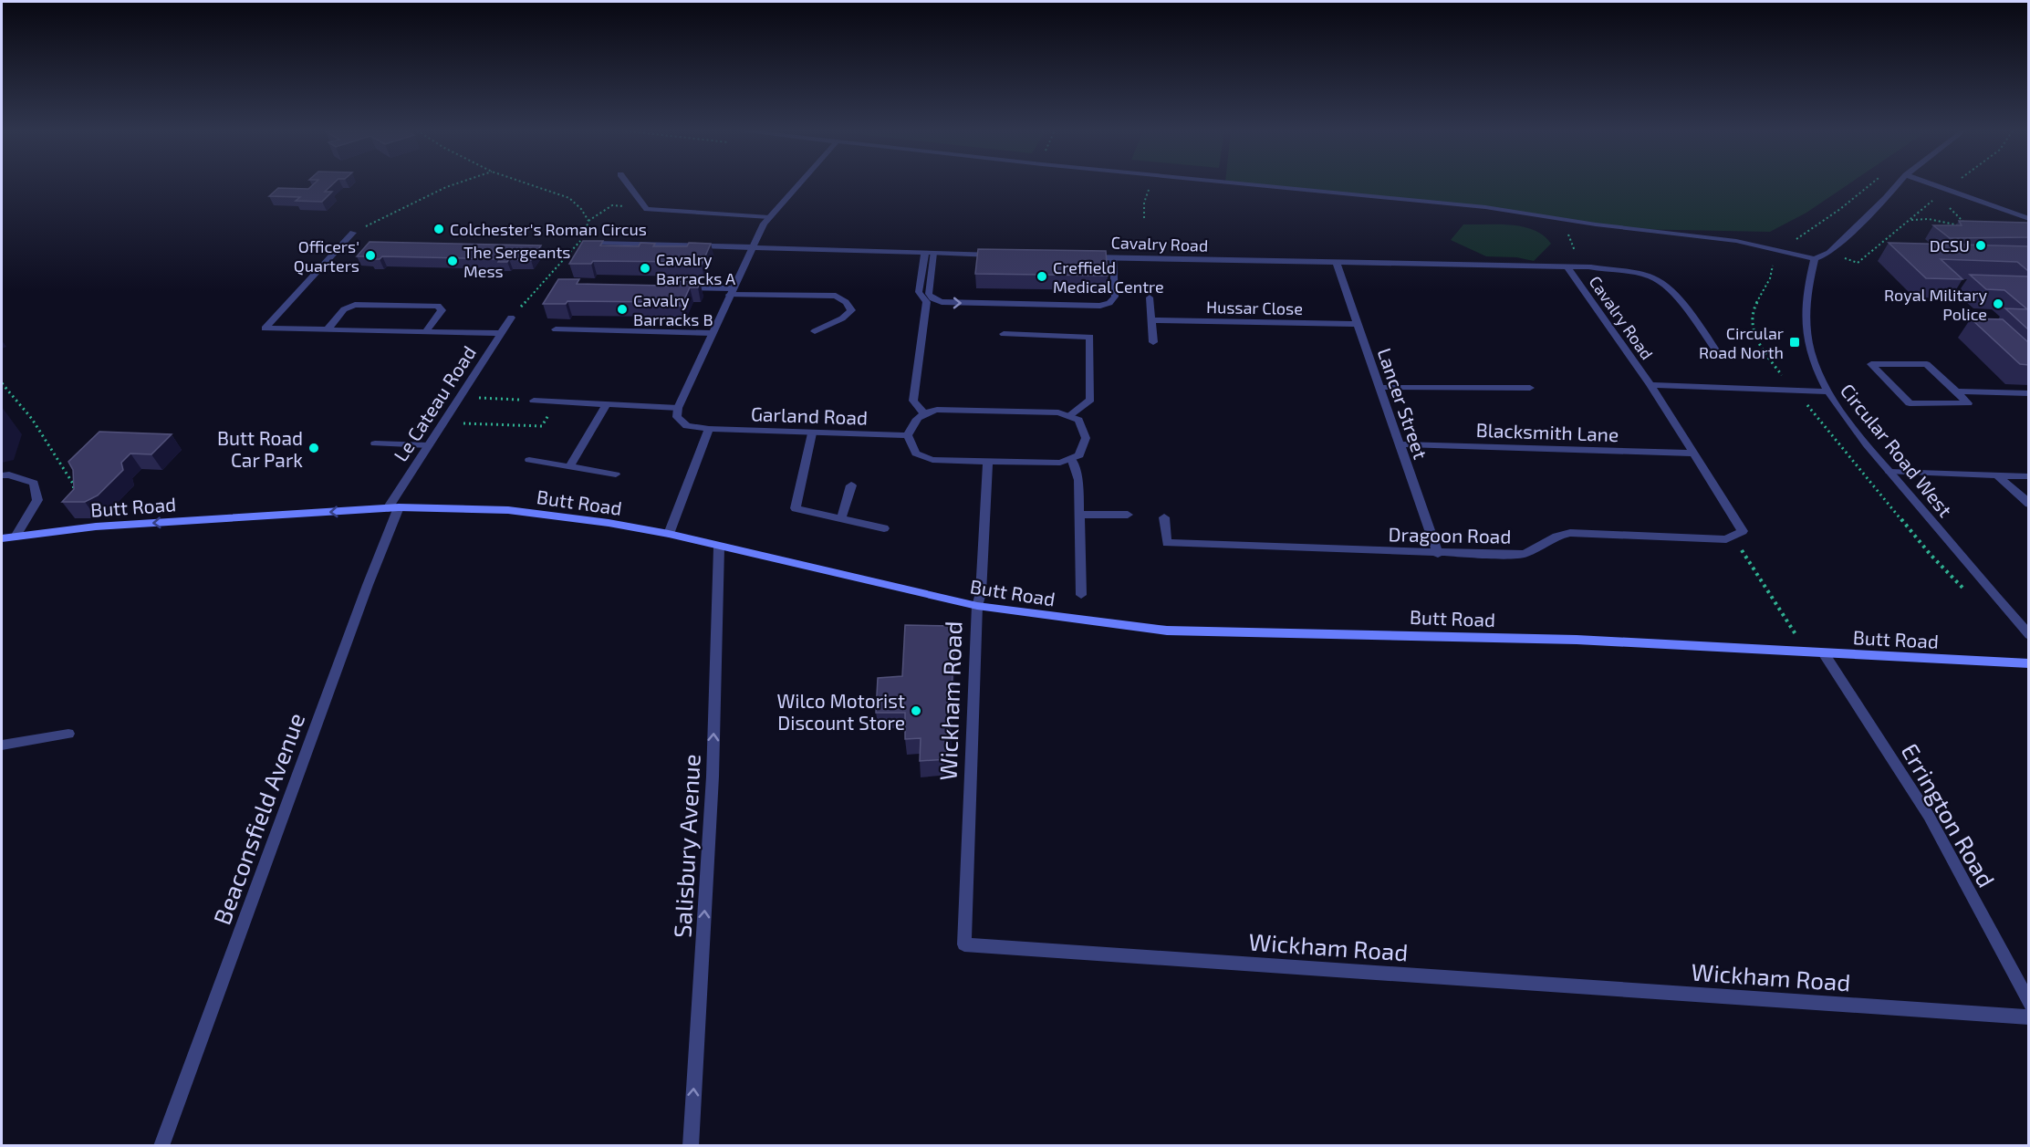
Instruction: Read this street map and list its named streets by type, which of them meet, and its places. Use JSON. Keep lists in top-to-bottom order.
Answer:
{
  "streets": {
    "main road": ["Butt Road"],
    "street": [
      "Cavalry Road",
      "Hussar Close",
      "Le Cateau Road",
      "Lancer Street",
      "Garland Road",
      "Blacksmith Lane",
      "Circular Road West",
      "Dragoon Road",
      "Wickham Road",
      "Errington Road",
      "Beaconsfield Avenue",
      "Salisbury Avenue"
    ]
  },
  "crossings": [
    ["Cavalry Road", "Lancer Street"],
    ["Hussar Close", "Lancer Street"],
    ["Le Cateau Road", "Butt Road"],
    ["Le Cateau Road", "Beaconsfield Avenue"],
    ["Lancer Street", "Blacksmith Lane"],
    ["Lancer Street", "Dragoon Road"],
    ["Butt Road", "Wickham Road"],
    ["Butt Road", "Errington Road"],
    ["Butt Road", "Beaconsfield Avenue"],
    ["Butt Road", "Salisbury Avenue"]
  ],
  "one_way": ["Salisbury Avenue"],
  "places": {
    "other": [
      "Colchester's Roman Circus",
      "DCSU",
      "Officers' Quarters",
      "The Sergeants Mess",
      "Cavalry Barracks A",
      "Creffield Medical Centre",
      "Royal Military Police",
      "Cavalry Barracks B",
      "Butt Road Car Park",
      "Wilco Motorist Discount Store"
    ],
    "transit": ["Circular Road North"]
  }
}
